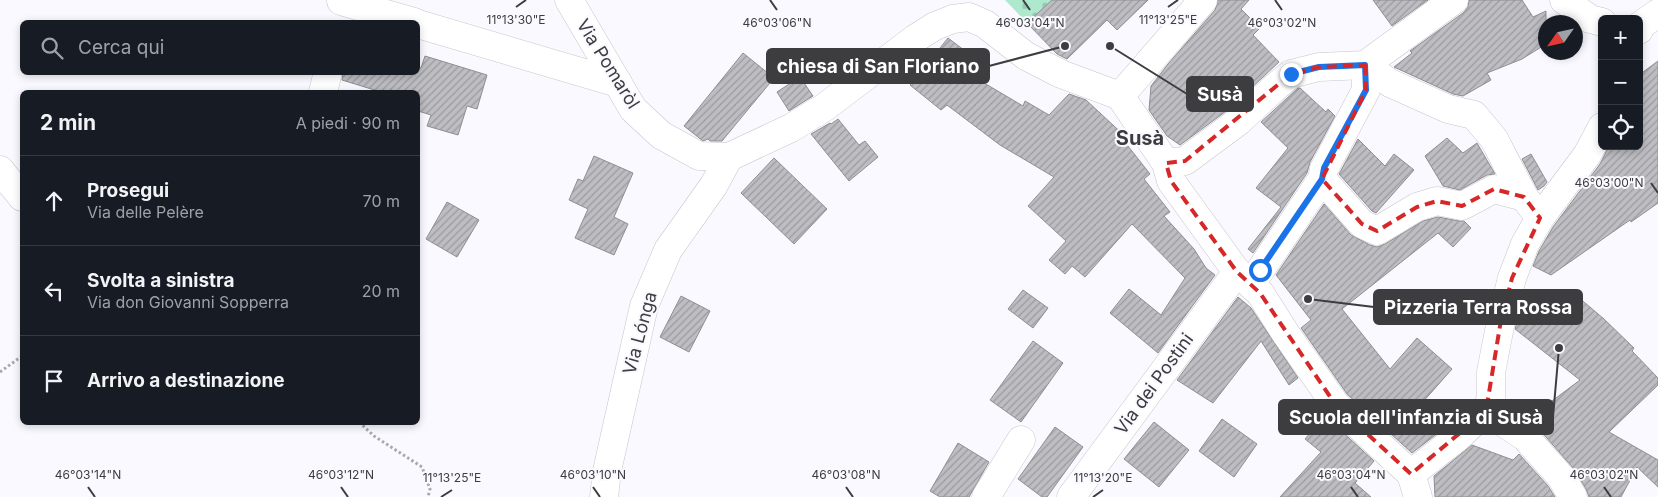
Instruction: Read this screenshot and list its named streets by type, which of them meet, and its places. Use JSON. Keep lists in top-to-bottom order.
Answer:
{
  "streets": {
    "street": ["Via Pomaròl", "Via Lónga", "Via dei Postini"]
  },
  "crossings": [
    ["Via Pomaròl", "Via Lónga"]
  ],
  "districts": ["Susà"],
  "places": [
    "chiesa di San Floriano",
    "Susà",
    "Pizzeria Terra Rossa",
    "Scuola dell'infanzia di Susà"
  ],
  "north": "bottom left",
  "page": {
    "map_buttons": ["+", "−"],
    "search": "Cerca qui",
    "heading": ["2 min", "A piedi · 90 m"],
    "list": [
      ["Prosegui", "Via delle Pelère", "70 m"],
      ["Svolta a sinistra", "Via don Giovanni Sopperra", "20 m"],
      "Arrivo a destinazione"
    ]
  },
  "coordinates": [
    "11°13'30\"E",
    "11°13'25\"E",
    "46°03'06\"N",
    "46°03'04\"N",
    "46°03'02\"N",
    "46°03'00\"N",
    "46°03'14\"N",
    "46°03'12\"N",
    "46°03'10\"N",
    "46°03'08\"N",
    "11°13'20\"E"
  ]
}
